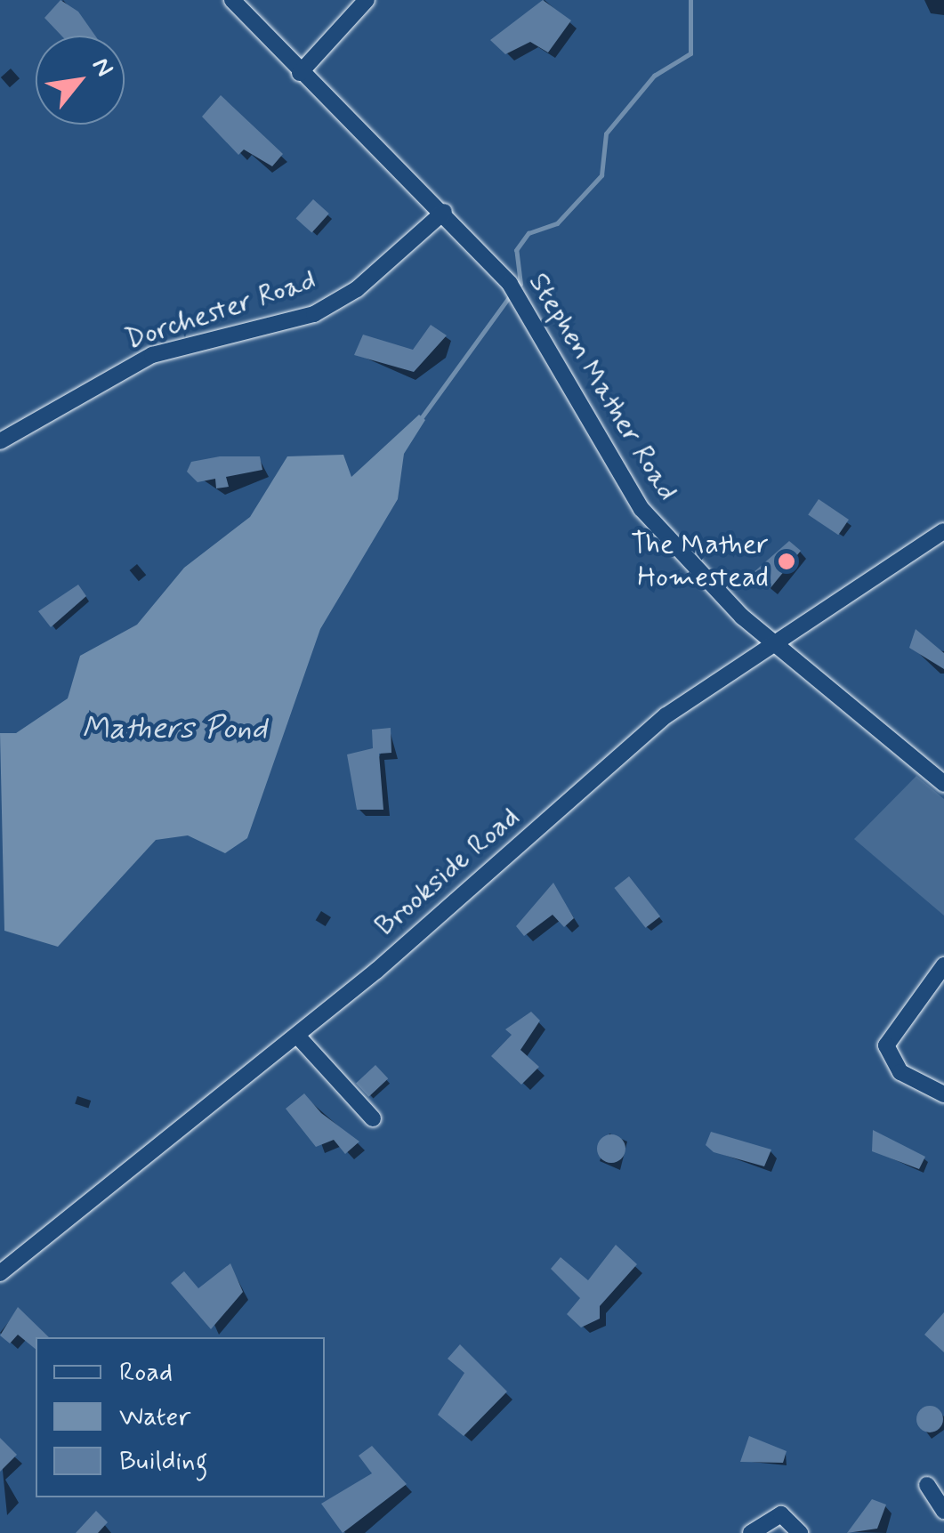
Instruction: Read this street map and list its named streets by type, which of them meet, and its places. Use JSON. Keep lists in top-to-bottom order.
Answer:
{
  "streets": {
    "street": ["Dorchester Road", "Stephen Mather Road", "Brookside Road"]
  },
  "crossings": [
    ["Dorchester Road", "Stephen Mather Road"],
    ["Stephen Mather Road", "Brookside Road"]
  ],
  "water": ["Mathers Pond"],
  "places": ["The Mather Homestead"],
  "legend": ["Road", "Water", "Building"],
  "north": "top right"
}
